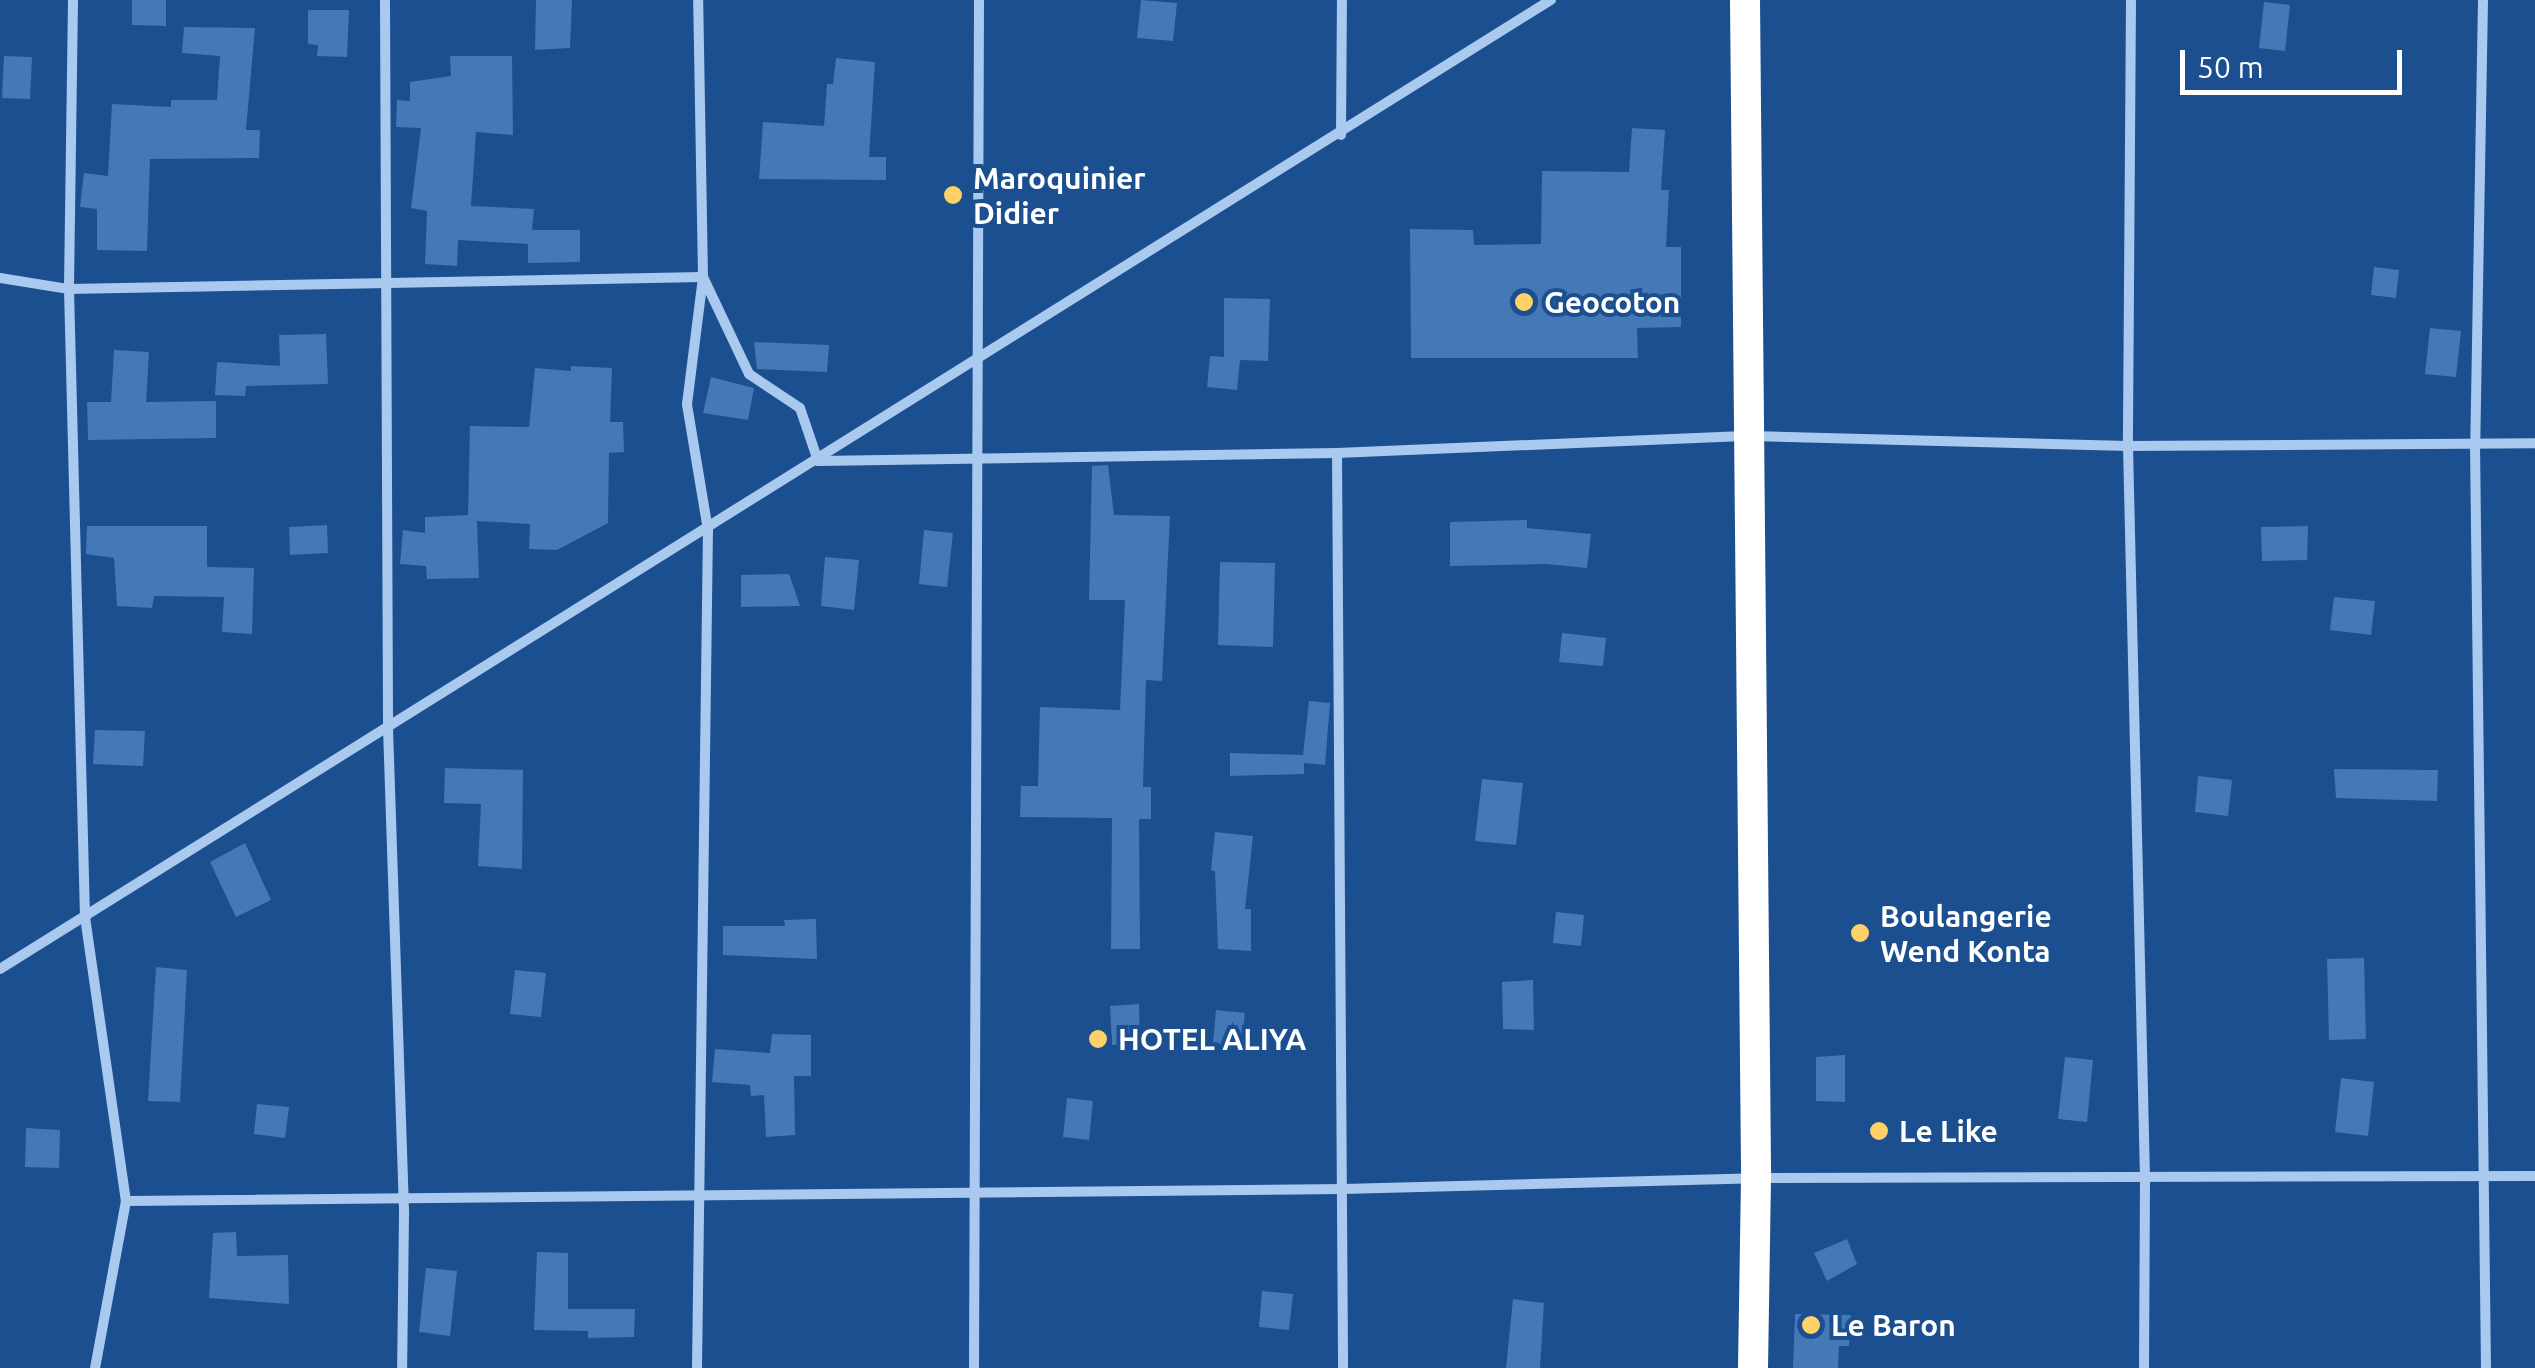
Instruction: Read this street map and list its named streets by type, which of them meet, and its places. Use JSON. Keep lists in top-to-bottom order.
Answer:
{
  "places": [
    "Maroquinier Didier",
    "Geocoton",
    "Boulangerie Wend Konta",
    "HOTEL ALIYA",
    "Le Like",
    "Le Baron"
  ],
  "scale_bar": "50 m"
}
